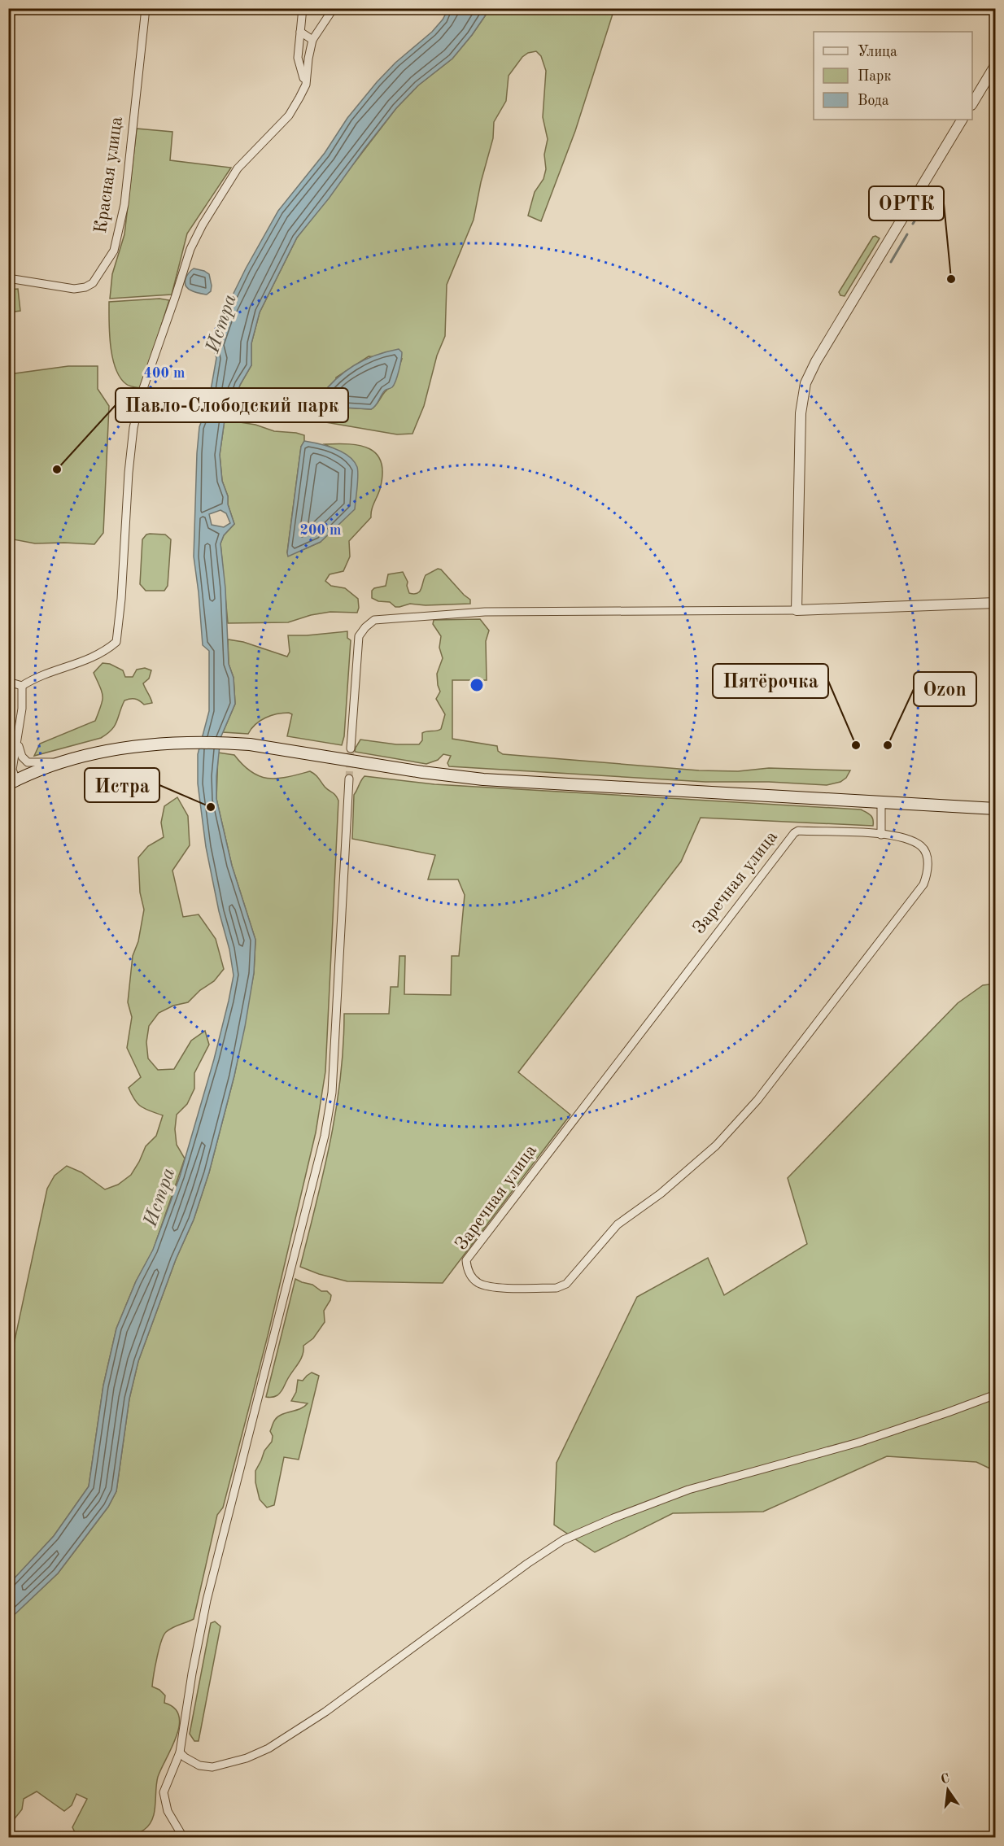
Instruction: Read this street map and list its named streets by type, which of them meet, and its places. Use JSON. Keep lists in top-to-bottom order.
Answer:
{
  "streets": {
    "street": ["Красная улица", "Заречная улица"]
  },
  "water": ["Истра"],
  "places": [
    "ОРТК",
    "Павло-Слободский парк",
    "Пятёрочка",
    "Ozon",
    "Истра"
  ],
  "legend": ["Улица", "Парк", "Вода"],
  "north": "top",
  "rings": ["400 m", "200 m"]
}
